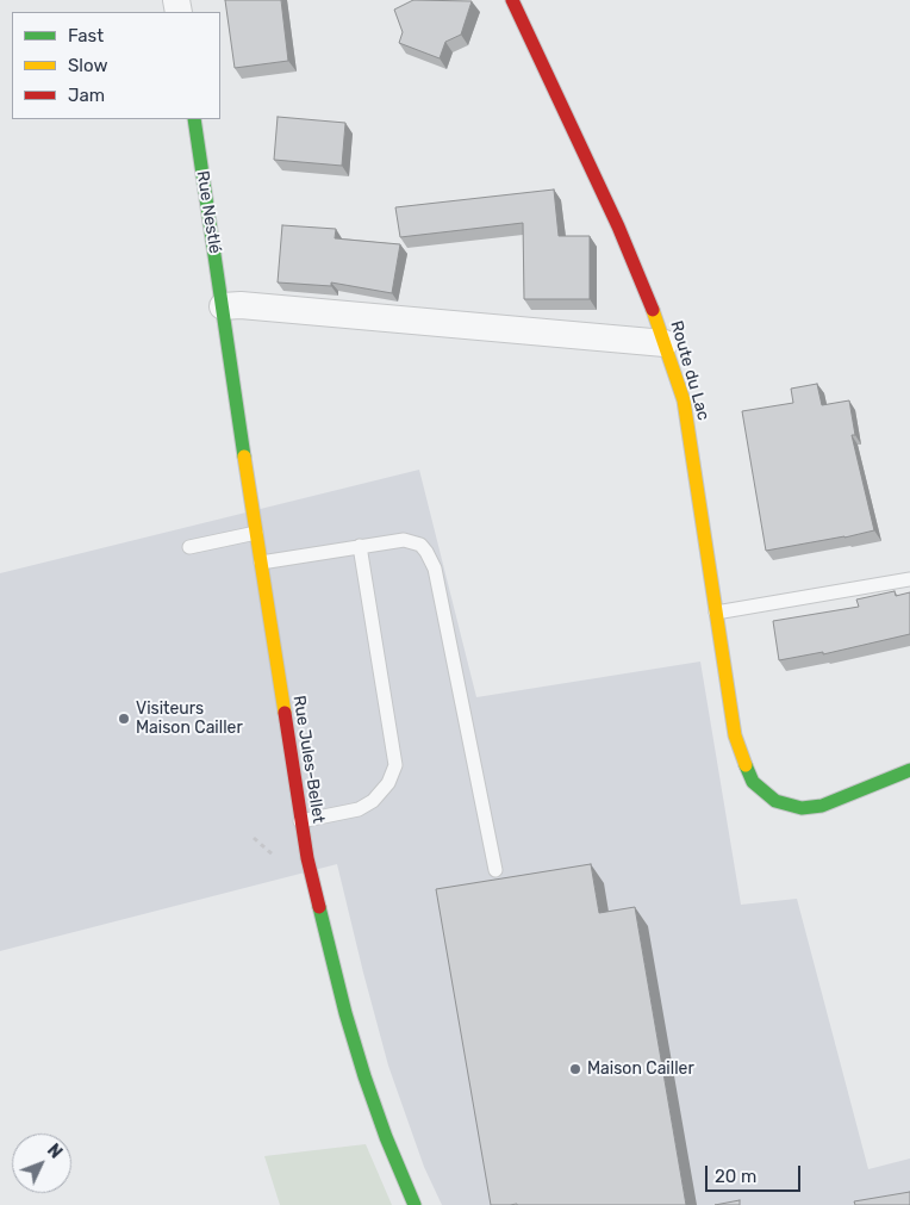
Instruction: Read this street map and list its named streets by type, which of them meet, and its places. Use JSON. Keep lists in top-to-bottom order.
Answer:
{
  "streets": {
    "street": ["Rue Nestlé", "Route du Lac", "Rue Jules-Bellet"]
  },
  "crossings": [
    ["Rue Nestlé", "Rue Jules-Bellet"]
  ],
  "places": ["Visiteurs Maison Cailler", "Maison Cailler"],
  "legend": ["Fast", "Slow", "Jam"],
  "scale_bar": "20 m",
  "north": "top right"
}
